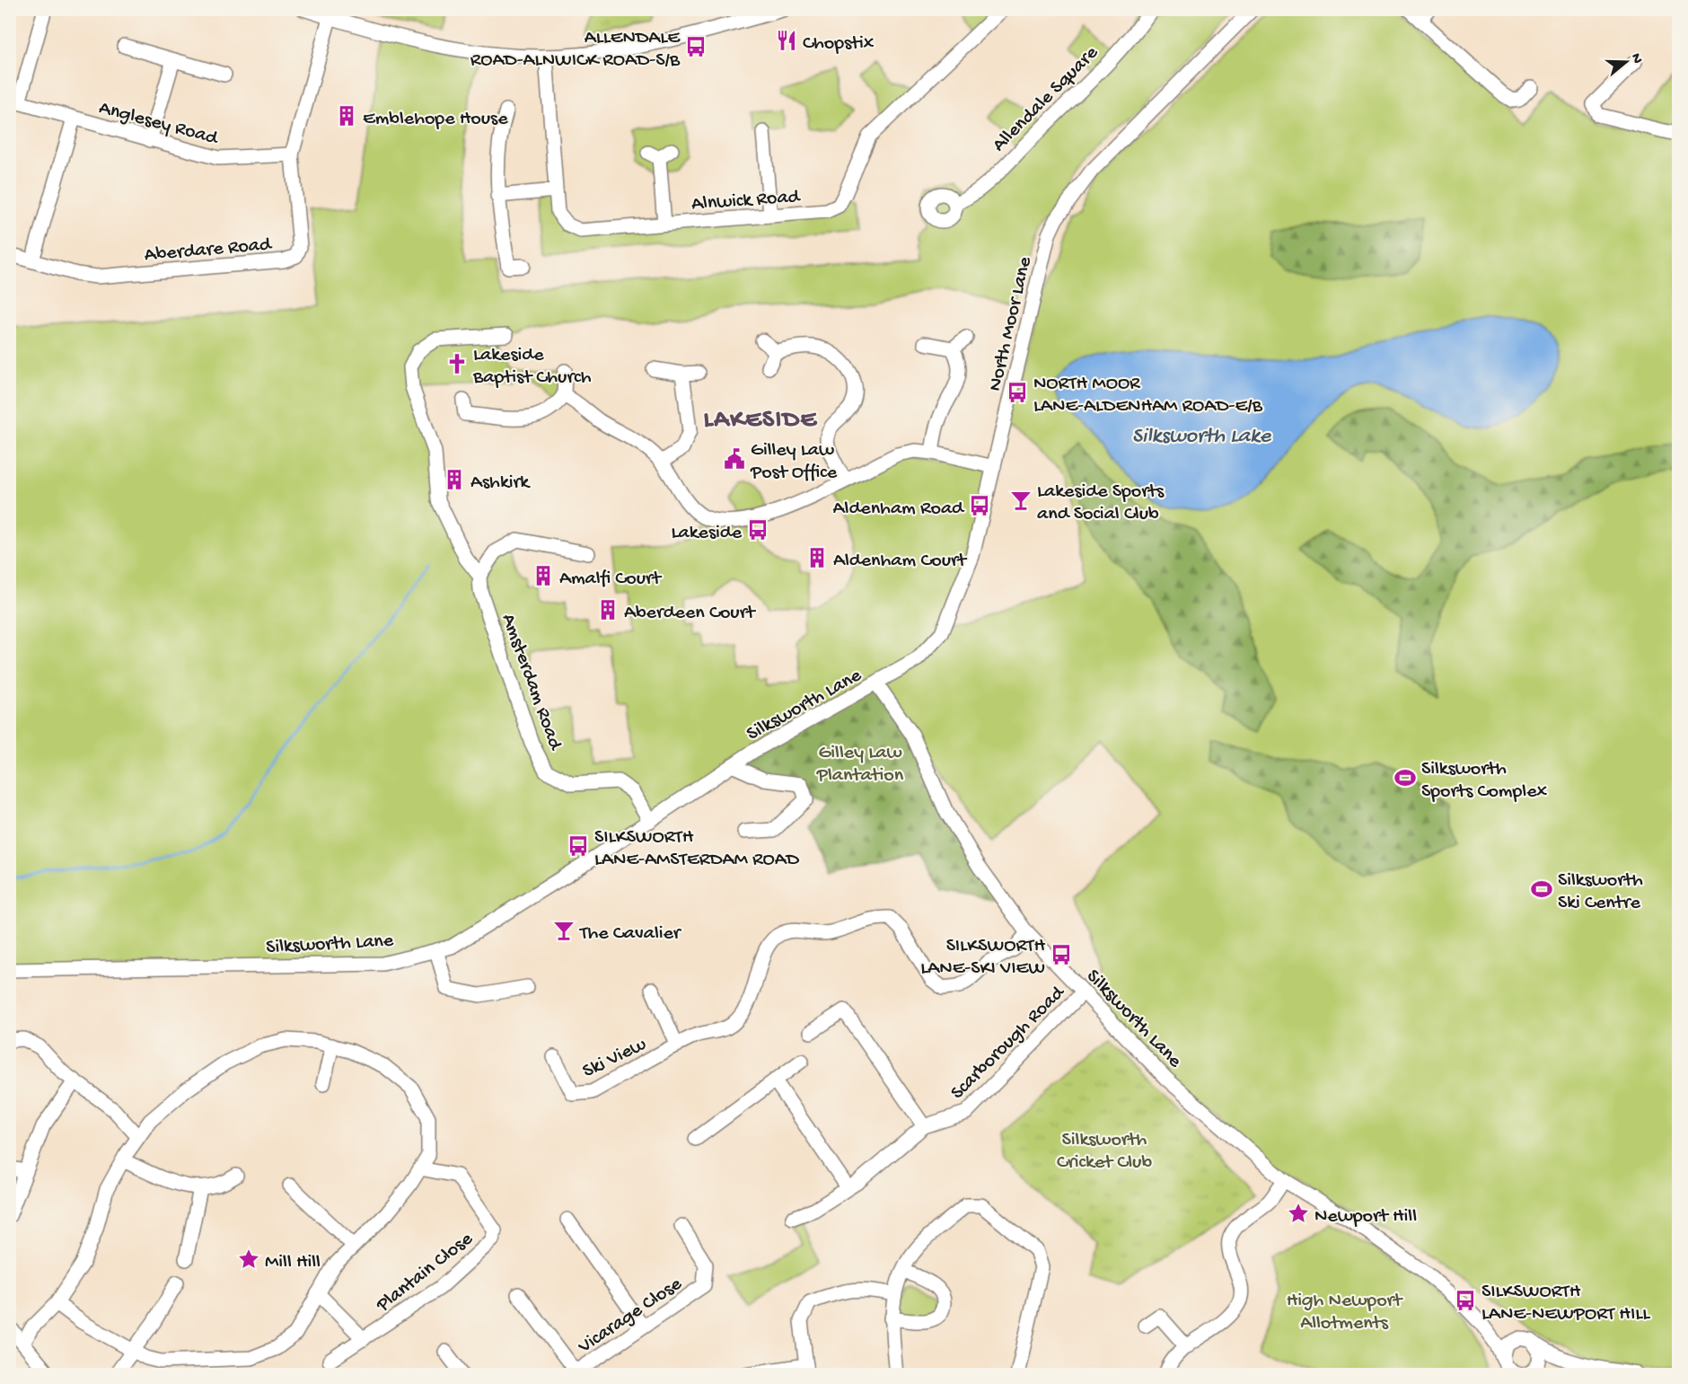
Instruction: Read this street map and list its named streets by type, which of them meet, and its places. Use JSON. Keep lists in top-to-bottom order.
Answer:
{
  "streets": {
    "street": [
      "Allendale Square",
      "Anglesey Road",
      "Alnwick Road",
      "Aberdare Road",
      "North Moor Lane",
      "Amsterdam Road",
      "Silksworth Lane",
      "Scarborough Road",
      "Ski View",
      "Plantain Close",
      "Vicarage Close"
    ]
  },
  "crossings": [
    ["Anglesey Road", "Aberdare Road"],
    ["North Moor Lane", "Silksworth Lane"],
    ["Amsterdam Road", "Silksworth Lane"],
    ["Silksworth Lane", "Scarborough Road"],
    ["Silksworth Lane", "Ski View"]
  ],
  "districts": ["LAKESIDE"],
  "water": ["Silksworth Lake"],
  "parks": ["Gilley Law Plantation", "Silksworth Cricket Club", "High Newport Allotments"],
  "places": {
    "restaurant": ["Chopstix"],
    "bus stop": [
      "ALLENDALE ROAD-ALNWICK ROAD-S/B",
      "NORTH MOOR LANE-ALDENHAM ROAD-E/B",
      "Aldenham Road",
      "Lakeside",
      "SILKSWORTH LANE-AMSTERDAM ROAD",
      "SILKSWORTH LANE-SKI VIEW",
      "SILKSWORTH LANE-NEWPORT HILL"
    ],
    "building": [
      "Emblehope House",
      "Ashkirk",
      "Aldenham Court",
      "Amalfi Court",
      "Aberdeen Court"
    ],
    "church": ["Lakeside Baptist Church"],
    "public building": ["Gilley Law Post Office"],
    "bar": ["Lakeside Sports and Social Club", "The Cavalier"],
    "sports": ["Silksworth Sports Complex", "Silksworth Ski Centre"],
    "place": ["Newport Hill", "Mill Hill"]
  },
  "north": "right"
}
